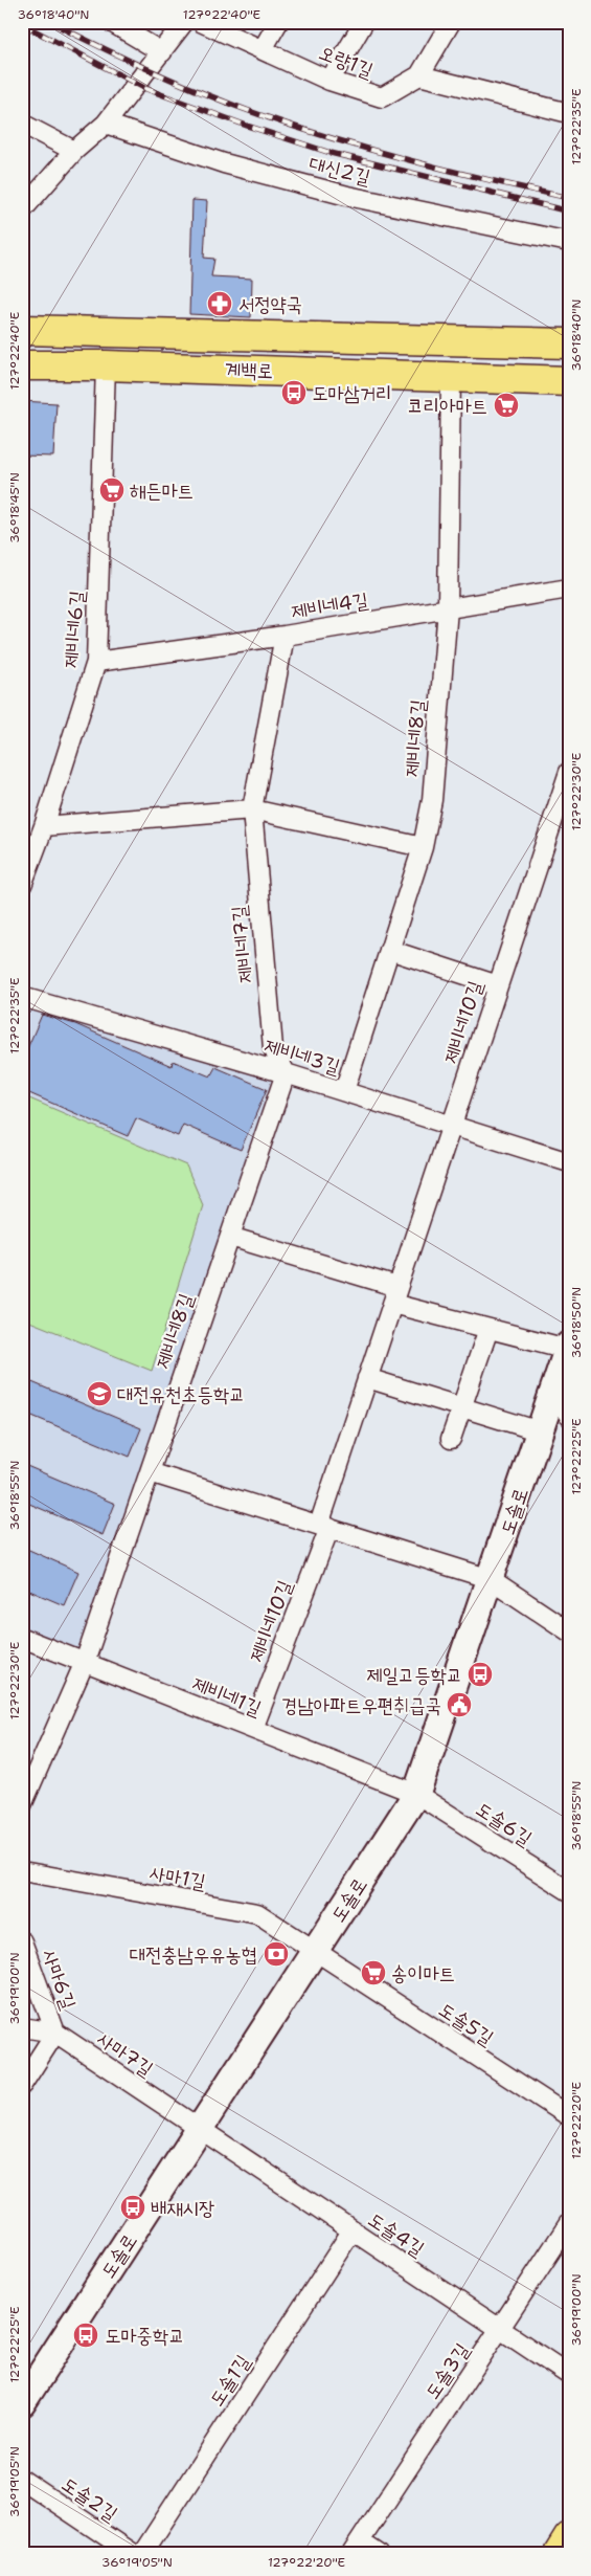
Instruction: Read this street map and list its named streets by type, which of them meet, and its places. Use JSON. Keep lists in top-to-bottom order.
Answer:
{
  "streets": {
    "main road": ["계백로"],
    "street": [
      "오량1길",
      "대신2길",
      "제비네4길",
      "제비네6길",
      "제비네8길",
      "제비네7길",
      "제비네10길",
      "제비네3길",
      "도솔로",
      "제비네1길",
      "도솔6길",
      "사마1길",
      "사마6길",
      "도솔5길",
      "사마7길",
      "도솔4길",
      "도솔3길",
      "도솔1길",
      "도솔2길"
    ]
  },
  "crossings": [
    ["계백로", "제비네6길"],
    ["계백로", "제비네8길"],
    ["제비네4길", "제비네6길"],
    ["제비네4길", "제비네8길"],
    ["제비네4길", "제비네7길"],
    ["제비네8길", "제비네7길"],
    ["제비네8길", "제비네3길"],
    ["제비네8길", "제비네1길"],
    ["제비네7길", "제비네3길"],
    ["제비네10길", "제비네3길"],
    ["제비네10길", "제비네1길"],
    ["도솔로", "제비네1길"],
    ["도솔로", "도솔6길"],
    ["도솔로", "사마1길"],
    ["도솔로", "도솔5길"],
    ["도솔로", "사마7길"],
    ["도솔로", "도솔4길"],
    ["제비네1길", "도솔6길"],
    ["사마1길", "도솔5길"],
    ["사마6길", "사마7길"],
    ["사마7길", "도솔4길"],
    ["도솔4길", "도솔3길"],
    ["도솔4길", "도솔1길"]
  ],
  "places": {
    "pharmacy": ["서정약국"],
    "bus stop": [
      "도마삼거리",
      "제일고등학교",
      "배재시장",
      "도마중학교"
    ],
    "supermarket": ["코리아마트", "해든마트", "송이마트"],
    "school or university": ["대전유천초등학교"],
    "public building": ["경남아파트우편취급국"],
    "bank": ["대전충남우유농협"]
  },
  "coordinates": [
    "36°18'40\"N",
    "127°22'40\"E",
    "127°22'35\"E",
    "36°18'45\"N",
    "127°22'30\"E",
    "36°18'50\"N",
    "127°22'25\"E",
    "36°18'55\"N",
    "36°19'00\"N",
    "127°22'20\"E",
    "36°19'05\"N"
  ]
}
